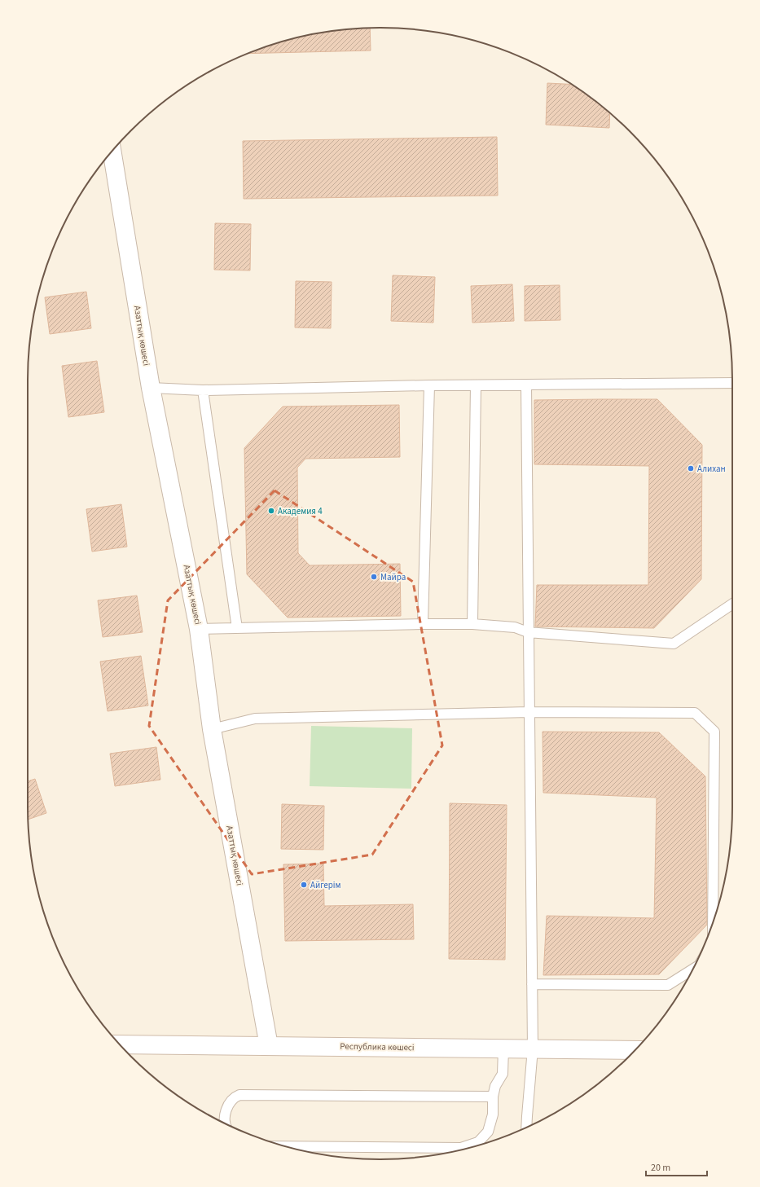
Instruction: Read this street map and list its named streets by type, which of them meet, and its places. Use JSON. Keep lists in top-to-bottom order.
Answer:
{
  "streets": {
    "street": ["Азаттық көшесі", "Республика көшесі"]
  },
  "crossings": [
    ["Азаттық көшесі", "Республика көшесі"]
  ],
  "places": [
    "Алихан",
    "Академия 4",
    "Майра",
    "Айгерім"
  ],
  "scale_bar": "20 m"
}
